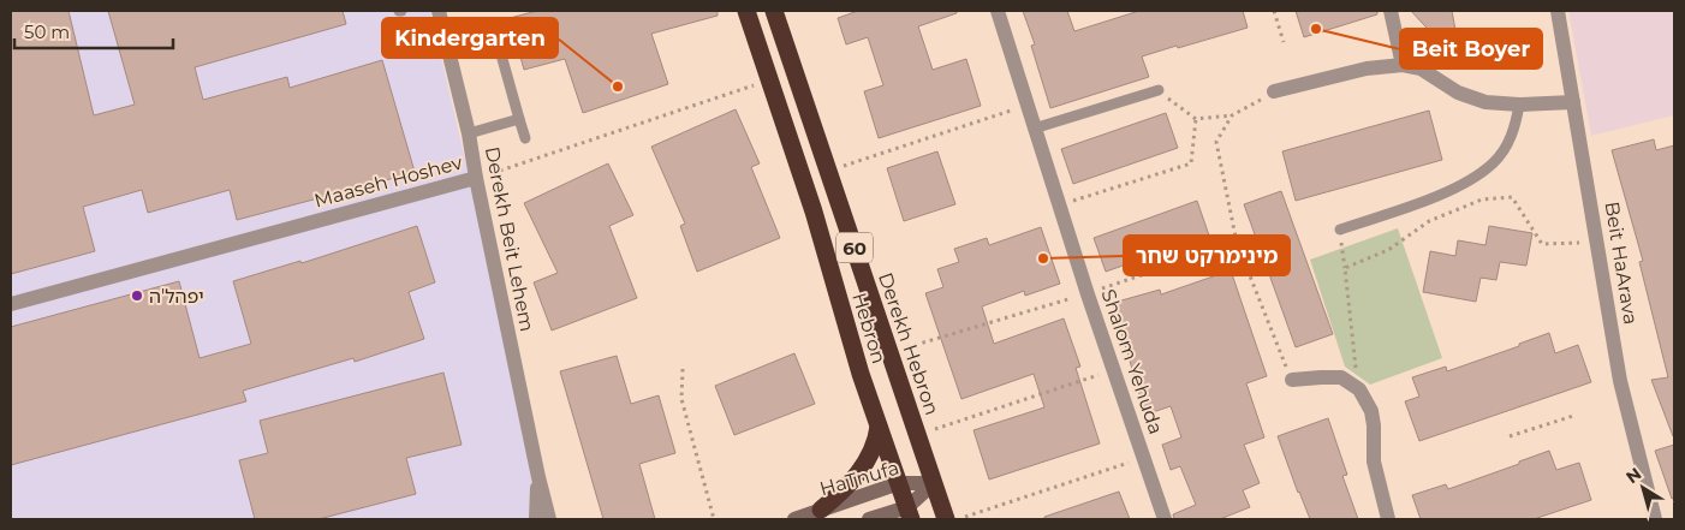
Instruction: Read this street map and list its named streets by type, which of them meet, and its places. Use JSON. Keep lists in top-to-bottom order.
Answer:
{
  "streets": {
    "highway": ["60", "Hebron", "Derekh Hebron"],
    "street": [
      "Maaseh Hoshev",
      "Derekh Beit Lehem",
      "Beit HaArava",
      "Shalom Yehuda",
      "HaTnufa"
    ]
  },
  "crossings": [
    ["Maaseh Hoshev", "Derekh Beit Lehem"],
    ["Maaseh Hoshev", "Hebron"],
    ["Hebron", "HaTnufa"],
    ["Derekh Hebron", "HaTnufa"]
  ],
  "places": [
    "Beit Boyer",
    "Kindergarten",
    "מינימרקט שחר",
    "יפהל'ה"
  ],
  "scale_bar": "50 m",
  "north": "top left"
}
